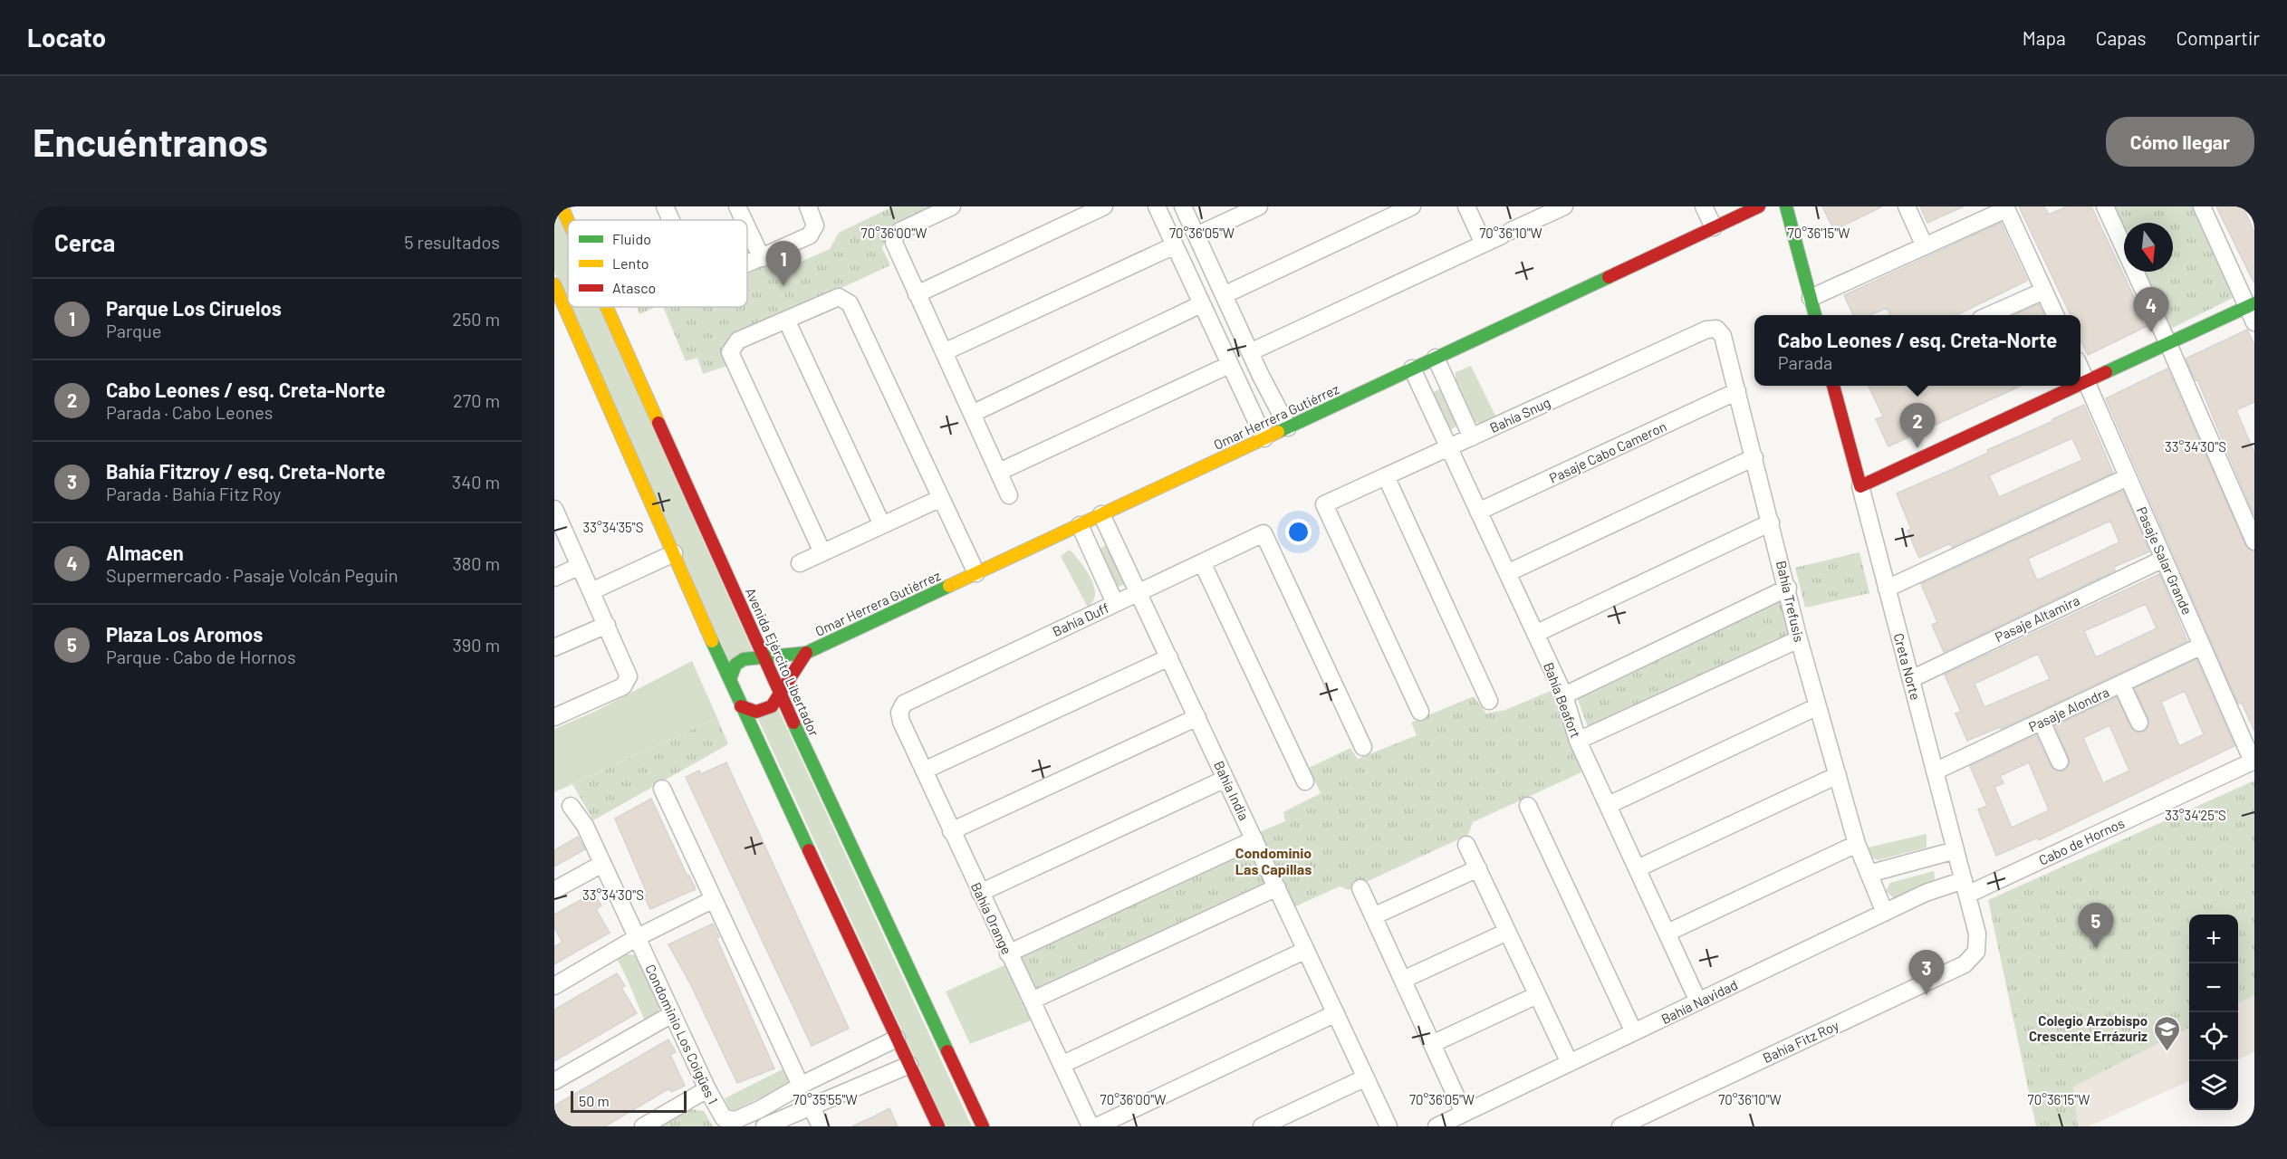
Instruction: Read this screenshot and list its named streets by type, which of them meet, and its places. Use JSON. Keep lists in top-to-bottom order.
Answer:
{
  "streets": {
    "main road": ["Omar Herrera Gutiérrez", "Avenida Ejército Libertador", "Creta Norte"],
    "street": [
      "Bahía Snug",
      "Pasaje Cabo Cameron",
      "Pasaje Salar Grande",
      "Bahía Trefusis",
      "Pasaje Altamira",
      "Bahía Duff",
      "Bahía Beafort",
      "Pasaje Alondra",
      "Bahía India",
      "Cabo de Hornos",
      "Bahía Orange",
      "Bahía Navidad",
      "Condominio Los Coigües 1",
      "Bahía Fitz Roy"
    ]
  },
  "crossings": [
    ["Bahía Snug", "Bahía Trefusis"],
    ["Bahía Snug", "Bahía Beafort"],
    ["Omar Herrera Gutiérrez", "Avenida Ejército Libertador"],
    ["Omar Herrera Gutiérrez", "Bahía Beafort"],
    ["Omar Herrera Gutiérrez", "Bahía India"],
    ["Pasaje Cabo Cameron", "Bahía Trefusis"],
    ["Pasaje Cabo Cameron", "Bahía Beafort"],
    ["Pasaje Salar Grande", "Pasaje Altamira"],
    ["Pasaje Salar Grande", "Pasaje Alondra"],
    ["Pasaje Salar Grande", "Cabo de Hornos"],
    ["Bahía Trefusis", "Bahía Navidad"],
    ["Pasaje Altamira", "Creta Norte"],
    ["Bahía Duff", "Bahía India"],
    ["Bahía Duff", "Bahía Orange"],
    ["Creta Norte", "Pasaje Alondra"],
    ["Creta Norte", "Cabo de Hornos"],
    ["Creta Norte", "Bahía Navidad"],
    ["Creta Norte", "Bahía Fitz Roy"],
    ["Bahía Beafort", "Bahía Navidad"],
    ["Cabo de Hornos", "Bahía Navidad"]
  ],
  "districts": ["Condominio Las Capillas"],
  "places": {
    "school or university": ["Colegio Arzobispo Crescente Errázuriz"]
  },
  "legend": ["Fluido", "Lento", "Atasco"],
  "scale_bar": "50 m",
  "north": "bottom",
  "page": {
    "header": "Locato",
    "nav": ["Mapa", "Capas", "Compartir"],
    "buttons": "Cómo llegar",
    "title": "Encuéntranos",
    "heading": ["Cerca", "5 resultados"],
    "pins": [
      "1",
      "4",
      "2",
      "5",
      "3"
    ],
    "list": [
      {
        "mark": "1",
        "name": "Parque Los Ciruelos",
        "note": "Parque",
        "value": "250 m"
      },
      {
        "mark": "2",
        "name": "Cabo Leones / esq. Creta-Norte",
        "note": "Parada · Cabo Leones",
        "value": "270 m"
      },
      {
        "mark": "3",
        "name": "Bahía Fitzroy / esq. Creta-Norte",
        "note": "Parada · Bahía Fitz Roy",
        "value": "340 m"
      },
      {
        "mark": "4",
        "name": "Almacen",
        "note": "Supermercado · Pasaje Volcán Peguin",
        "value": "380 m"
      },
      {
        "mark": "5",
        "name": "Plaza Los Aromos",
        "note": "Parque · Cabo de Hornos",
        "value": "390 m"
      }
    ],
    "popup": ["Cabo Leones / esq. Creta-Norte", "Parada"],
    "map_buttons": ["+", "−"],
    "scale": "50 m"
  },
  "coordinates": [
    "70°36'00\"W",
    "70°36'05\"W",
    "70°36'10\"W",
    "70°36'15\"W",
    "33°34'30\"S",
    "33°34'35\"S",
    "33°34'25\"S",
    "70°35'55\"W"
  ]
}
